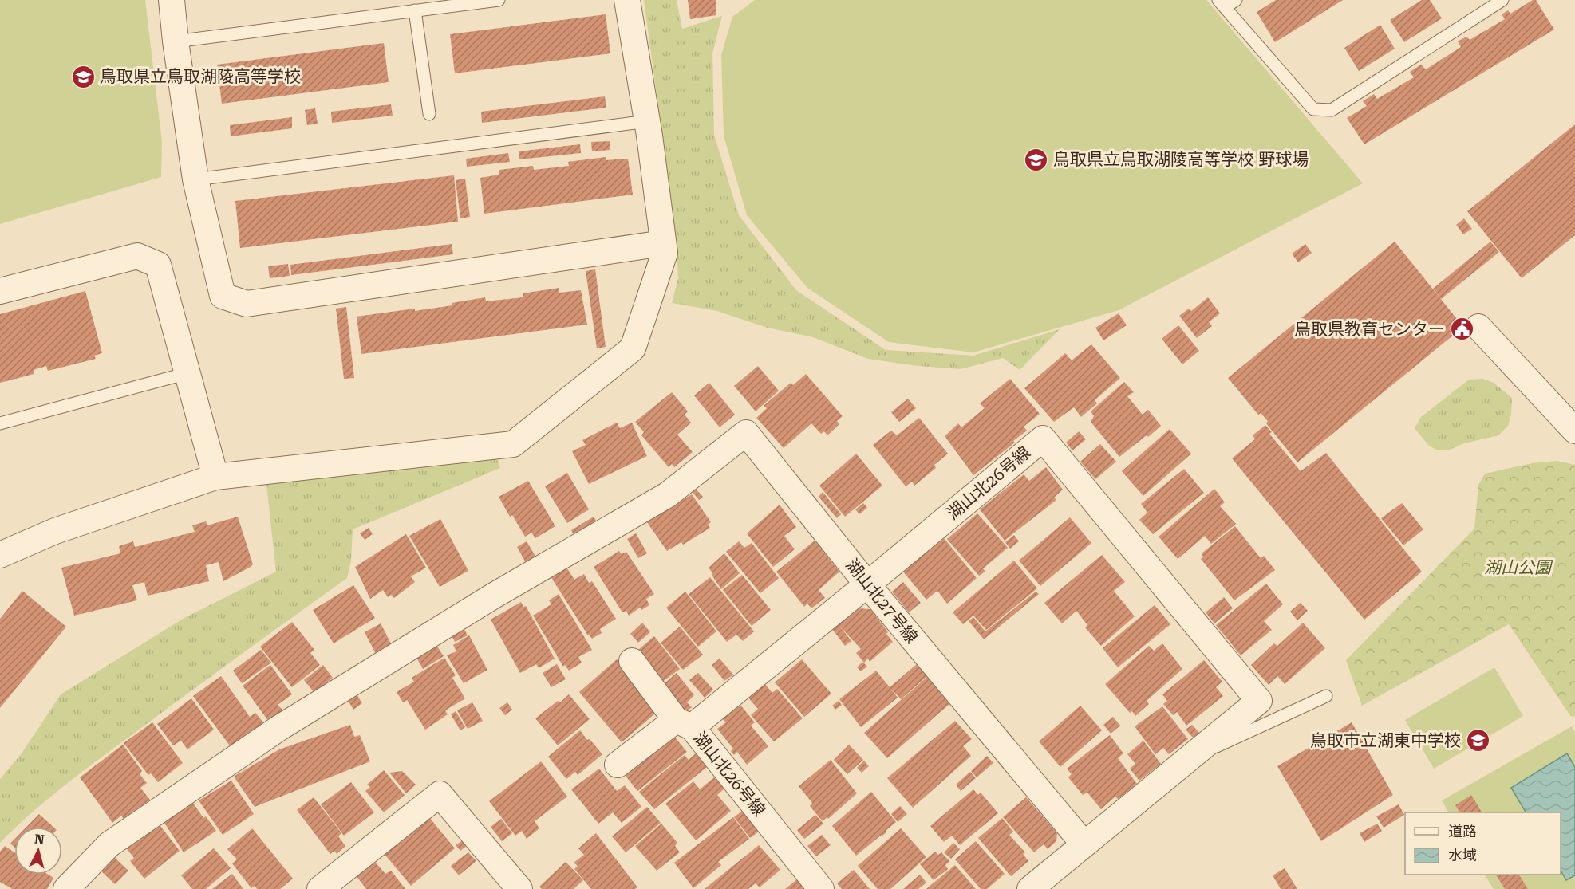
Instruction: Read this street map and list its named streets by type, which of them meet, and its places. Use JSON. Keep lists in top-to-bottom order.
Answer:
{
  "streets": {
    "street": ["湖山北26号線", "湖山北27号線"]
  },
  "crossings": [
    ["湖山北26号線", "湖山北27号線"]
  ],
  "parks": ["湖山公園"],
  "places": {
    "school or university": ["鳥取県立鳥取湖陵高等学校", "鳥取県立鳥取湖陵高等学校 野球場", "鳥取市立湖東中学校"],
    "public building": ["鳥取県教育センター"]
  },
  "legend": ["道路", "水域"],
  "north": "top"
}
